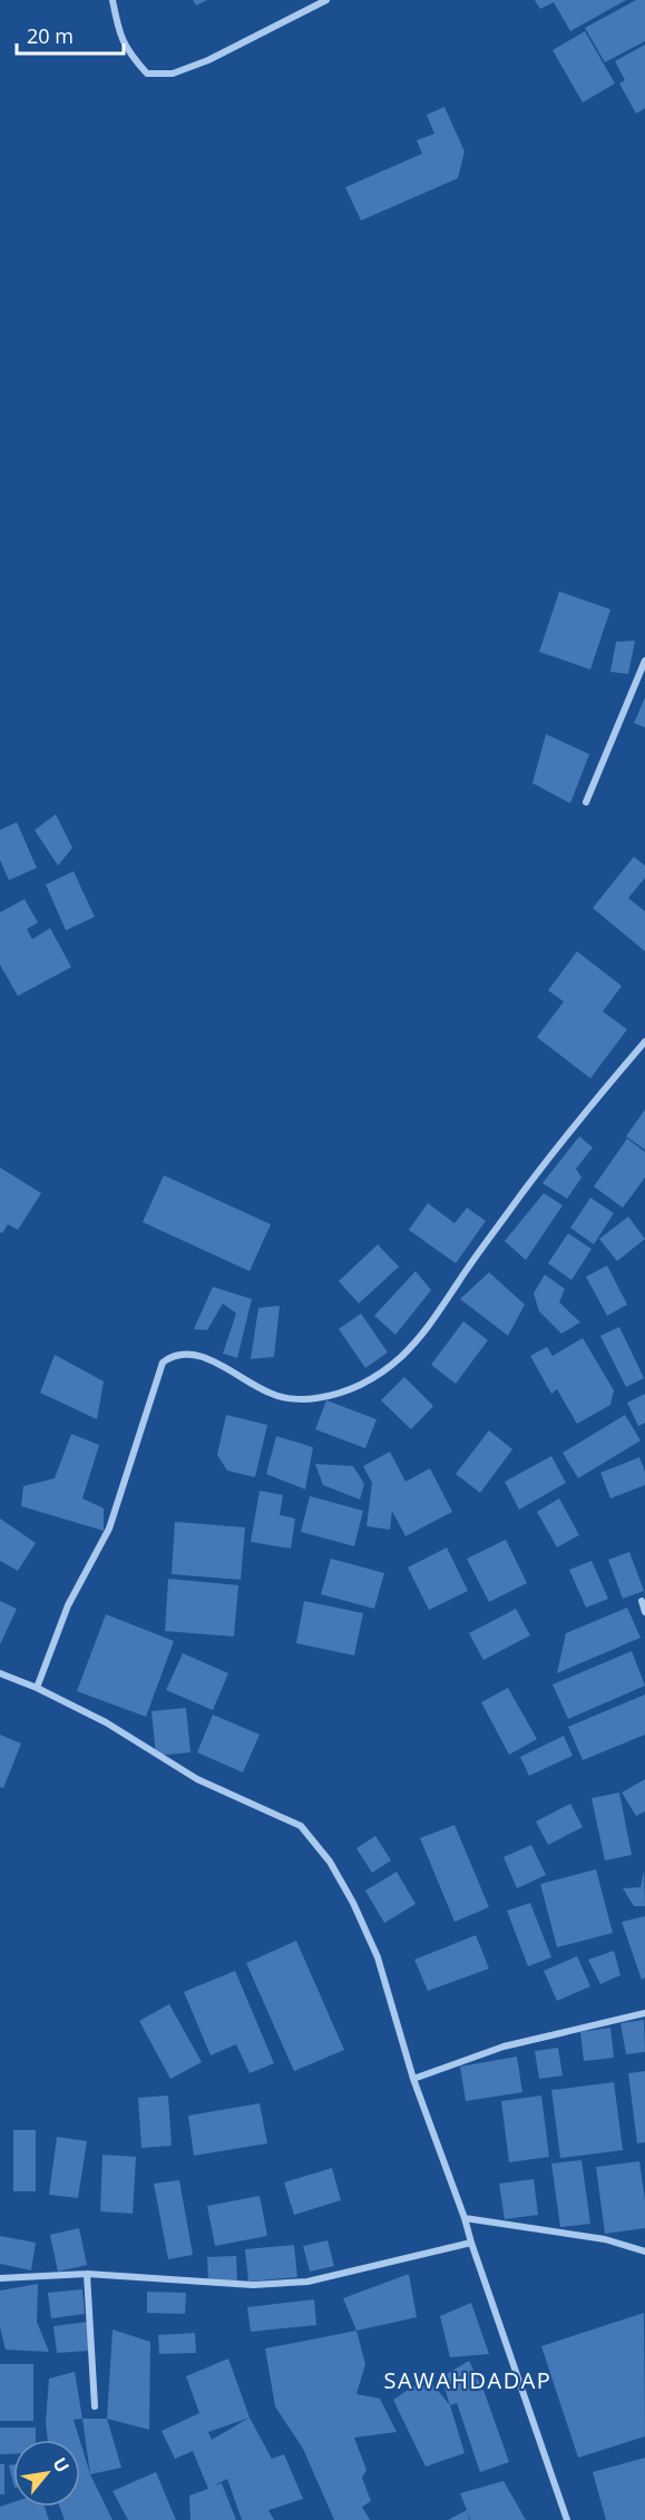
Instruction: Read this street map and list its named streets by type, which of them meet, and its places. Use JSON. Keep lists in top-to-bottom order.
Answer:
{
  "districts": ["SAWAHDADAP"],
  "scale_bar": "20 m",
  "north": "top right"
}
